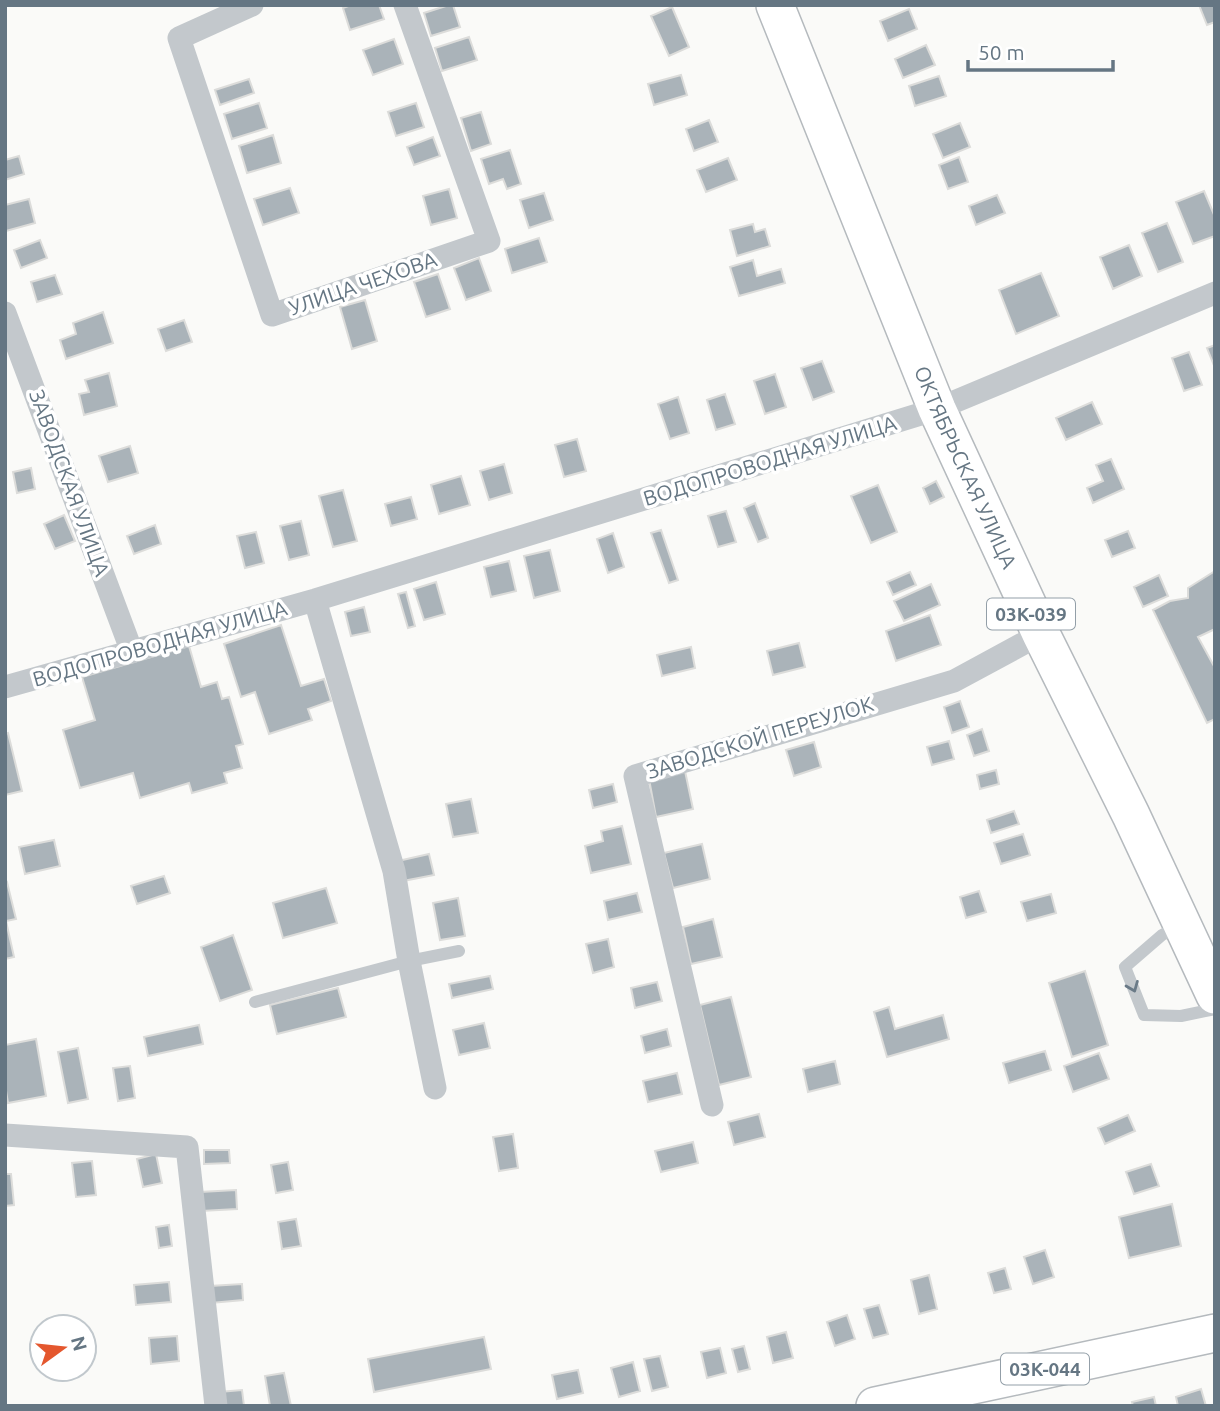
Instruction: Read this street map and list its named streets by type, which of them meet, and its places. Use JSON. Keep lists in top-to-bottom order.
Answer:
{
  "streets": {
    "main road": ["ОКТЯБРЬСКАЯ УЛИЦА", "03К-039", "03К-044"],
    "street": [
      "УЛИЦА ЧЕХОВА",
      "ВОДОПРОВОДНАЯ УЛИЦА",
      "ЗАВОДСКАЯ УЛИЦА",
      "ЗАВОДСКОЙ ПЕРЕУЛОК"
    ]
  },
  "crossings": [
    ["ВОДОПРОВОДНАЯ УЛИЦА", "ОКТЯБРЬСКАЯ УЛИЦА"],
    ["ВОДОПРОВОДНАЯ УЛИЦА", "ЗАВОДСКАЯ УЛИЦА"],
    ["ОКТЯБРЬСКАЯ УЛИЦА", "ЗАВОДСКОЙ ПЕРЕУЛОК"]
  ],
  "scale_bar": "50 m",
  "north": "right"
}
